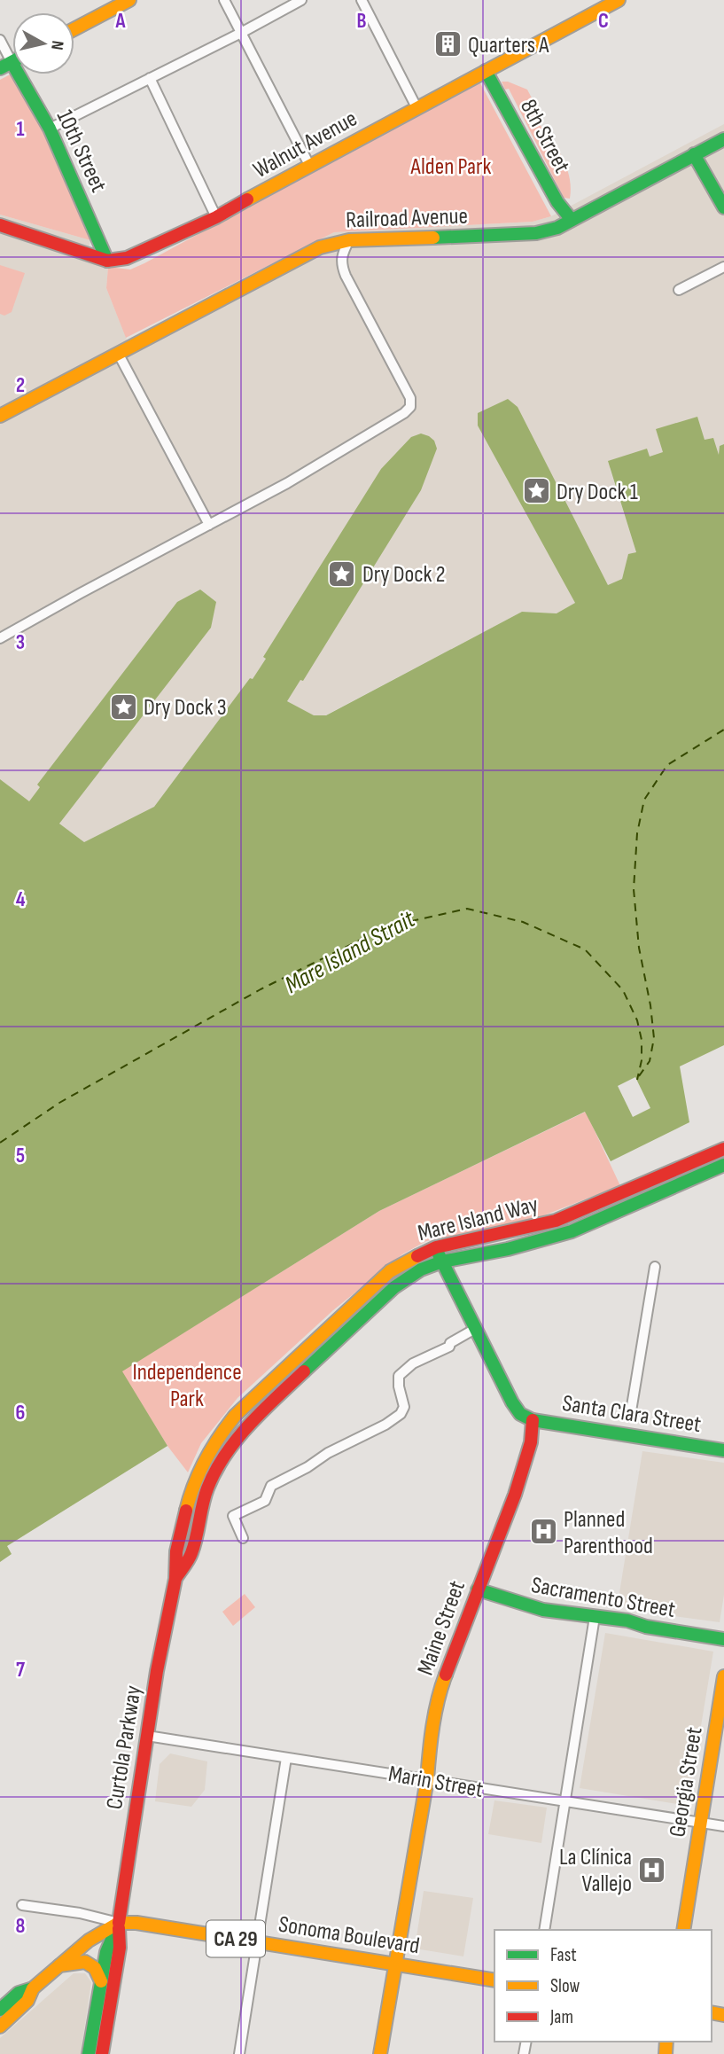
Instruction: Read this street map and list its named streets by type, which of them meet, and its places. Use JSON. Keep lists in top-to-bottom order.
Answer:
{
  "streets": {
    "street": [
      "8th Street",
      "Walnut Avenue",
      "10th Street",
      "Railroad Avenue",
      "Mare Island Way",
      "Santa Clara Street",
      "Sacramento Street",
      "Maine Street",
      "Curtola Parkway",
      "Marin Street",
      "Georgia Street",
      "Sonoma Boulevard",
      "CA 29"
    ]
  },
  "crossings": [
    ["8th Street", "Walnut Avenue"],
    ["8th Street", "Railroad Avenue"],
    ["Walnut Avenue", "10th Street"],
    ["Mare Island Way", "Curtola Parkway"],
    ["Santa Clara Street", "Maine Street"],
    ["Sacramento Street", "Maine Street"],
    ["Maine Street", "Marin Street"],
    ["Maine Street", "Sonoma Boulevard"],
    ["Curtola Parkway", "Marin Street"],
    ["Curtola Parkway", "Sonoma Boulevard"],
    ["Marin Street", "Georgia Street"]
  ],
  "water": ["Mare Island Strait"],
  "parks": ["Alden Park", "Independence Park"],
  "places": {
    "building": ["Quarters A"],
    "place": ["Dry Dock 1", "Dry Dock 2", "Dry Dock 3"],
    "hospital": ["Planned Parenthood", "La Clínica Vallejo"]
  },
  "legend": ["Fast", "Slow", "Jam"],
  "north": "right",
  "grid": {
    "columns": ["A", "B", "C"],
    "rows": [
      "1",
      "2",
      "3",
      "4",
      "5",
      "6",
      "7",
      "8"
    ]
  }
}
